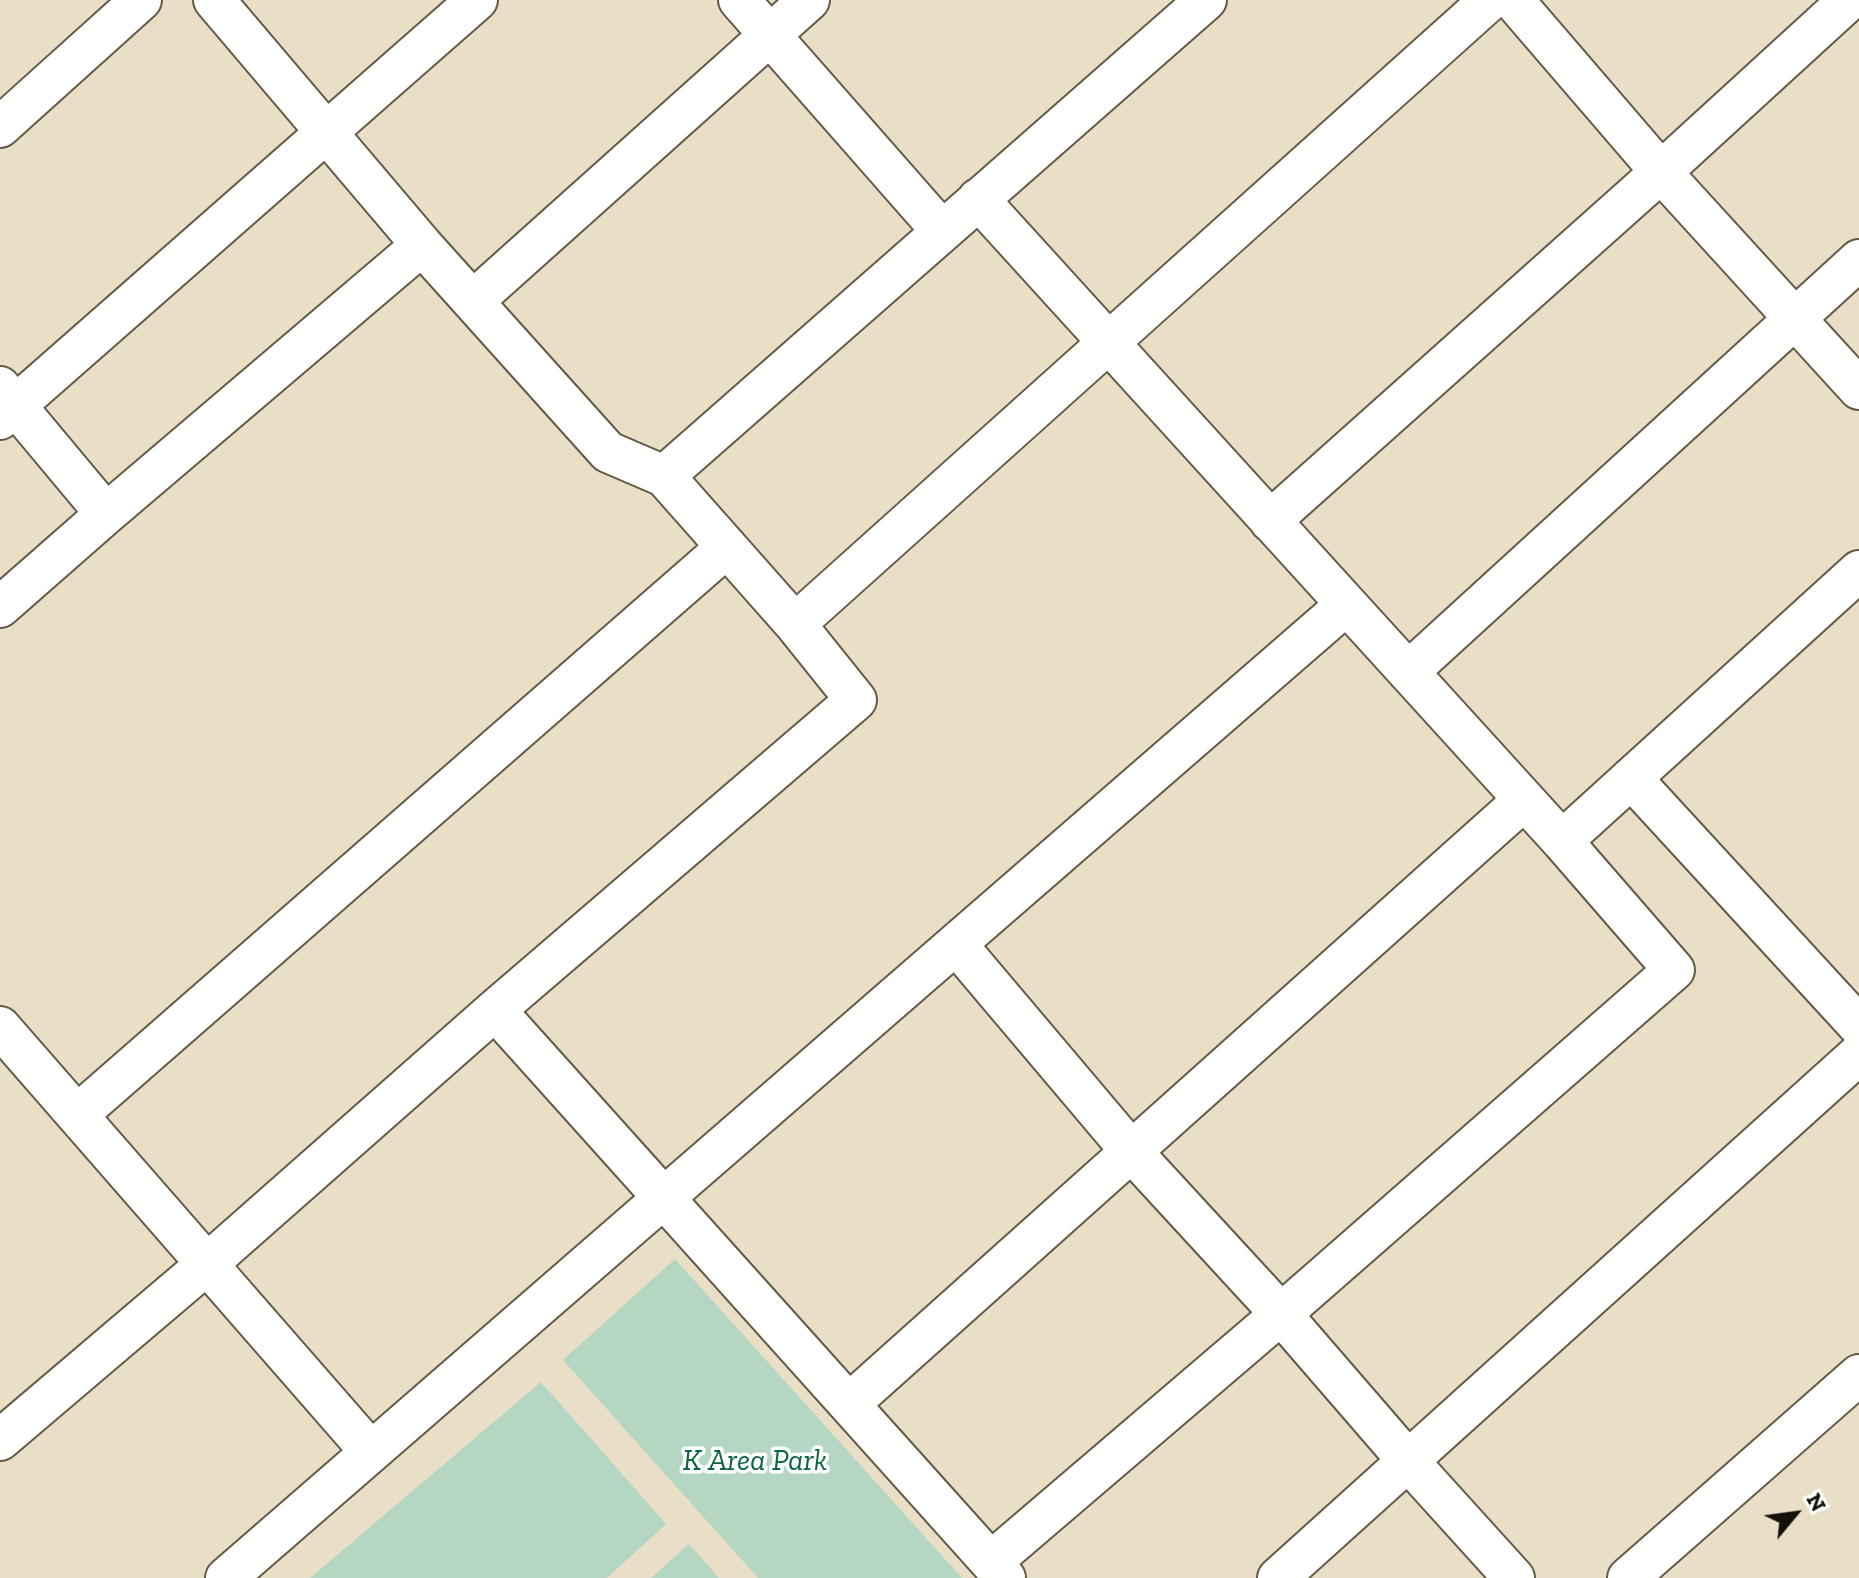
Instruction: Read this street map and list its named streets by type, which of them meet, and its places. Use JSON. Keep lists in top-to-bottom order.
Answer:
{
  "parks": ["K Area Park"],
  "north": "top right"
}
